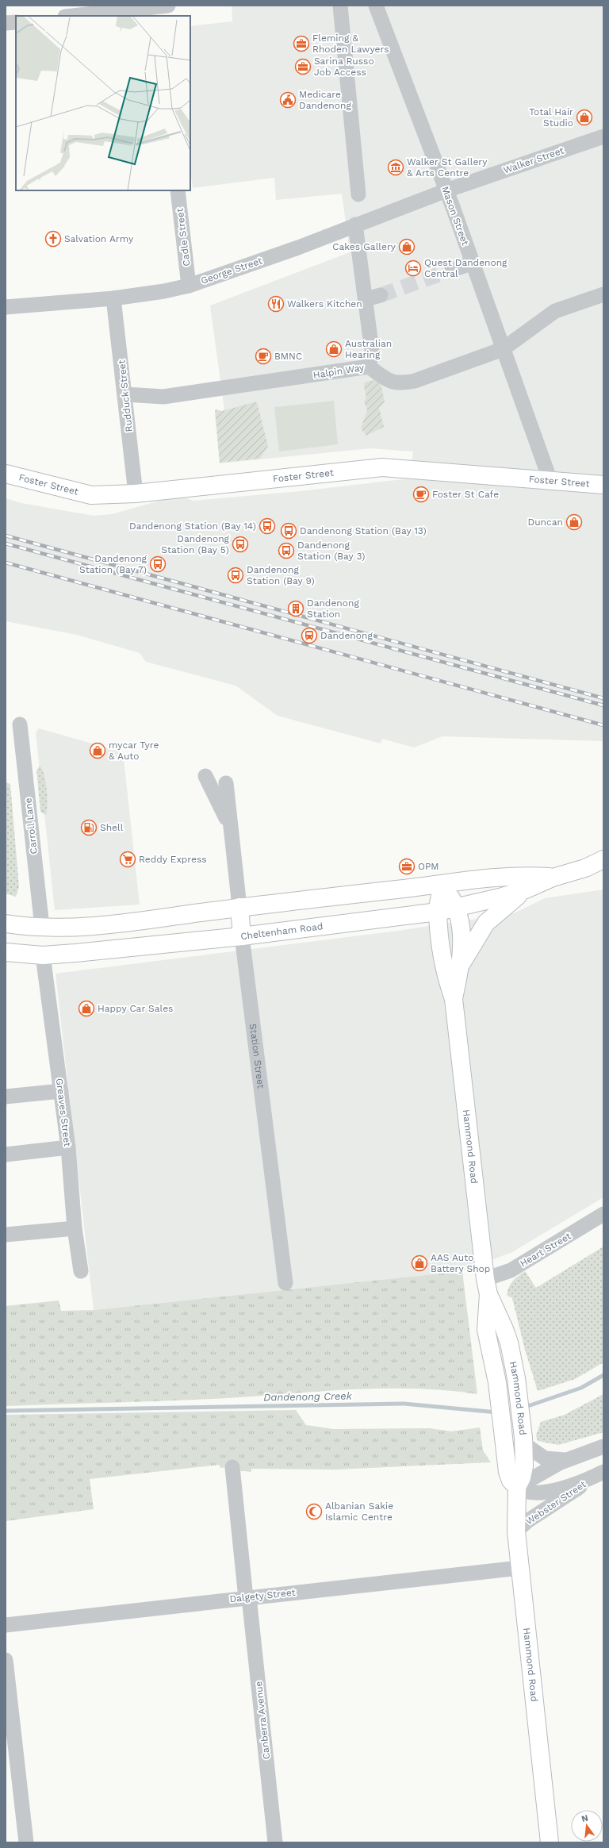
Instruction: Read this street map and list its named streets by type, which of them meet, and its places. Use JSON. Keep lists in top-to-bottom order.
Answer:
{
  "streets": {
    "main road": [
      "Foster Street",
      "Cheltenham Road",
      "Station Street",
      "Hammond Road"
    ],
    "street": [
      "Walker Street",
      "Mason Street",
      "Cadle Street",
      "George Street",
      "Halpin Way",
      "Rudduck Street",
      "Carroll Lane",
      "Greaves Street",
      "Heart Street",
      "Webster Street",
      "Dalgety Street",
      "Canberra Avenue"
    ]
  },
  "crossings": [
    ["Walker Street", "Mason Street"],
    ["Walker Street", "George Street"],
    ["Mason Street", "George Street"],
    ["Mason Street", "Halpin Way"],
    ["Mason Street", "Foster Street"],
    ["Cadle Street", "George Street"],
    ["George Street", "Rudduck Street"],
    ["Halpin Way", "Rudduck Street"],
    ["Rudduck Street", "Foster Street"],
    ["Carroll Lane", "Cheltenham Road"],
    ["Cheltenham Road", "Station Street"],
    ["Cheltenham Road", "Greaves Street"],
    ["Cheltenham Road", "Hammond Road"],
    ["Hammond Road", "Heart Street"],
    ["Hammond Road", "Webster Street"],
    ["Hammond Road", "Dalgety Street"],
    ["Dalgety Street", "Canberra Avenue"]
  ],
  "water": ["Dandenong Creek"],
  "places": {
    "office": ["Fleming & Rhoden Lawyers", "Sarina Russo Job Access", "OPM"],
    "public building": ["Medicare Dandenong"],
    "shop": [
      "Total Hair Studio",
      "Cakes Gallery",
      "Australian Hearing",
      "Duncan",
      "mycar Tyre & Auto",
      "Happy Car Sales",
      "AAS Auto Battery Shop"
    ],
    "museum": ["Walker St Gallery & Arts Centre"],
    "church": ["Salvation Army"],
    "hotel": ["Quest Dandenong Central"],
    "restaurant": ["Walkers Kitchen"],
    "cafe": ["BMNC", "Foster St Cafe"],
    "bus stop": [
      "Dandenong Station (Bay 14)",
      "Dandenong Station (Bay 13)",
      "Dandenong Station (Bay 5)",
      "Dandenong Station (Bay 3)",
      "Dandenong Station (Bay 7)",
      "Dandenong Station (Bay 9)"
    ],
    "building": ["Dandenong Station"],
    "station": ["Dandenong"],
    "fuel station": ["Shell"],
    "supermarket": ["Reddy Express"],
    "mosque": ["Albanian Sakie Islamic Centre"]
  },
  "north": "top"
}
